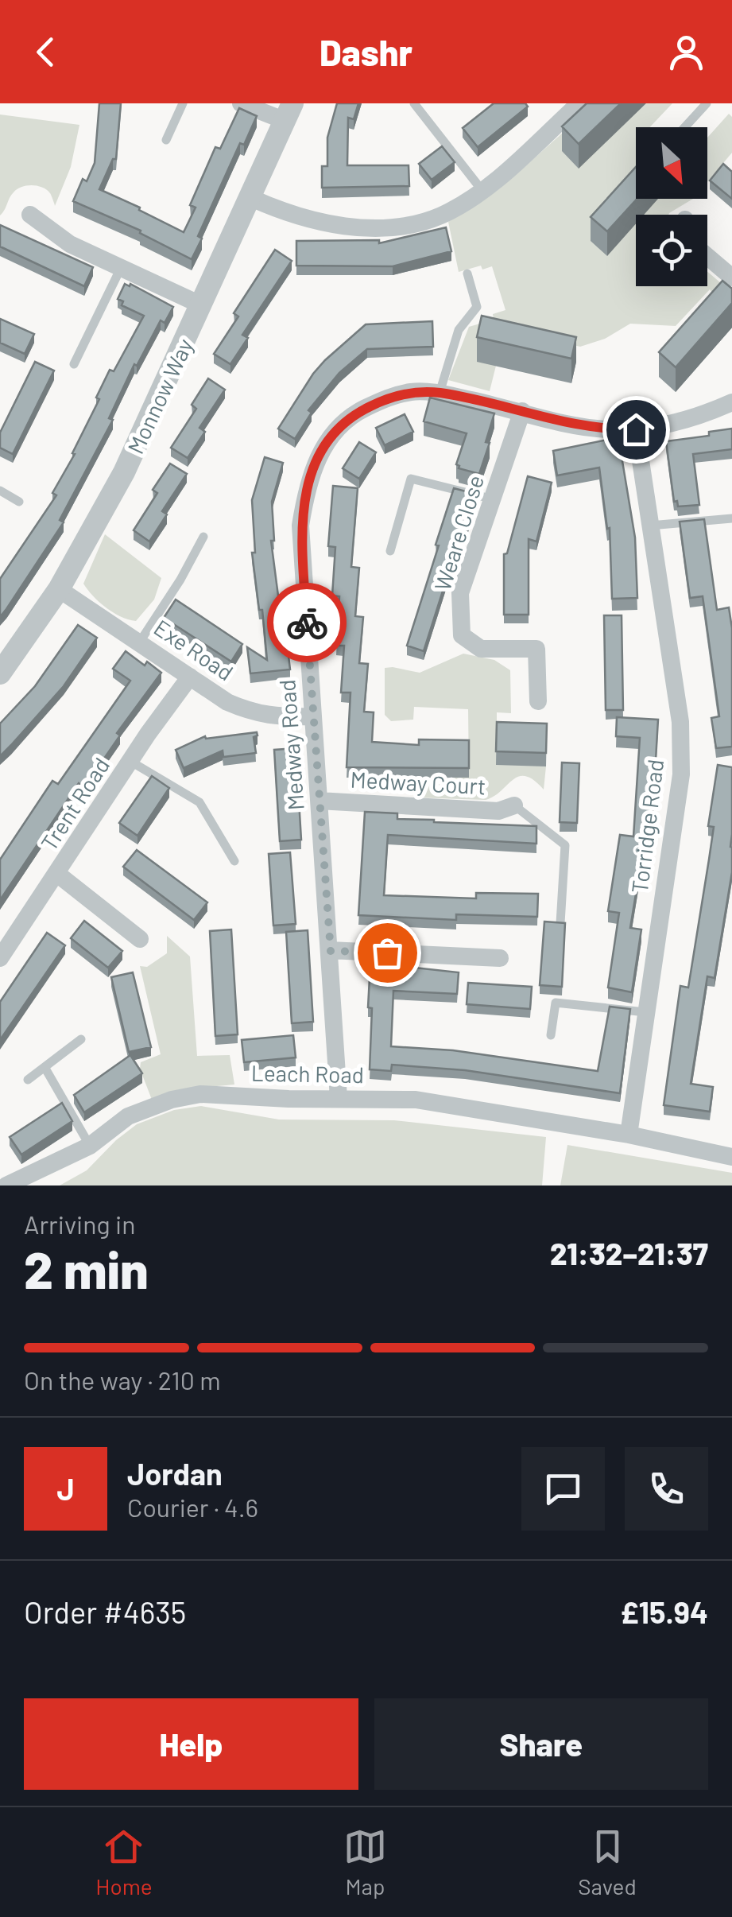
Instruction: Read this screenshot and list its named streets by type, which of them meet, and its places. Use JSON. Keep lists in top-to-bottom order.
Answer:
{
  "streets": {
    "street": [
      "Monnow Way",
      "Weare Close",
      "Exe Road",
      "Medway Road",
      "Medway Court",
      "Trent Road",
      "Torridge Road",
      "Leach Road"
    ]
  },
  "crossings": [
    ["Monnow Way", "Exe Road"],
    ["Weare Close", "Medway Road"],
    ["Exe Road", "Medway Road"],
    ["Exe Road", "Trent Road"],
    ["Medway Road", "Medway Court"],
    ["Medway Road", "Torridge Road"],
    ["Medway Road", "Leach Road"],
    ["Torridge Road", "Leach Road"]
  ],
  "north": "bottom right",
  "page": {
    "header": "Dashr",
    "heading": ["2 min", "Arriving in", "21:32–21:37"],
    "panel": [
      "Jordan",
      "Courier · 4.6",
      "Order #4635",
      "£15.94"
    ],
    "bar": "On the way · 210 m",
    "round": "J",
    "buttons": ["Help", "Share"],
    "tabs": ["Home", "Map", "Saved"]
  }
}
